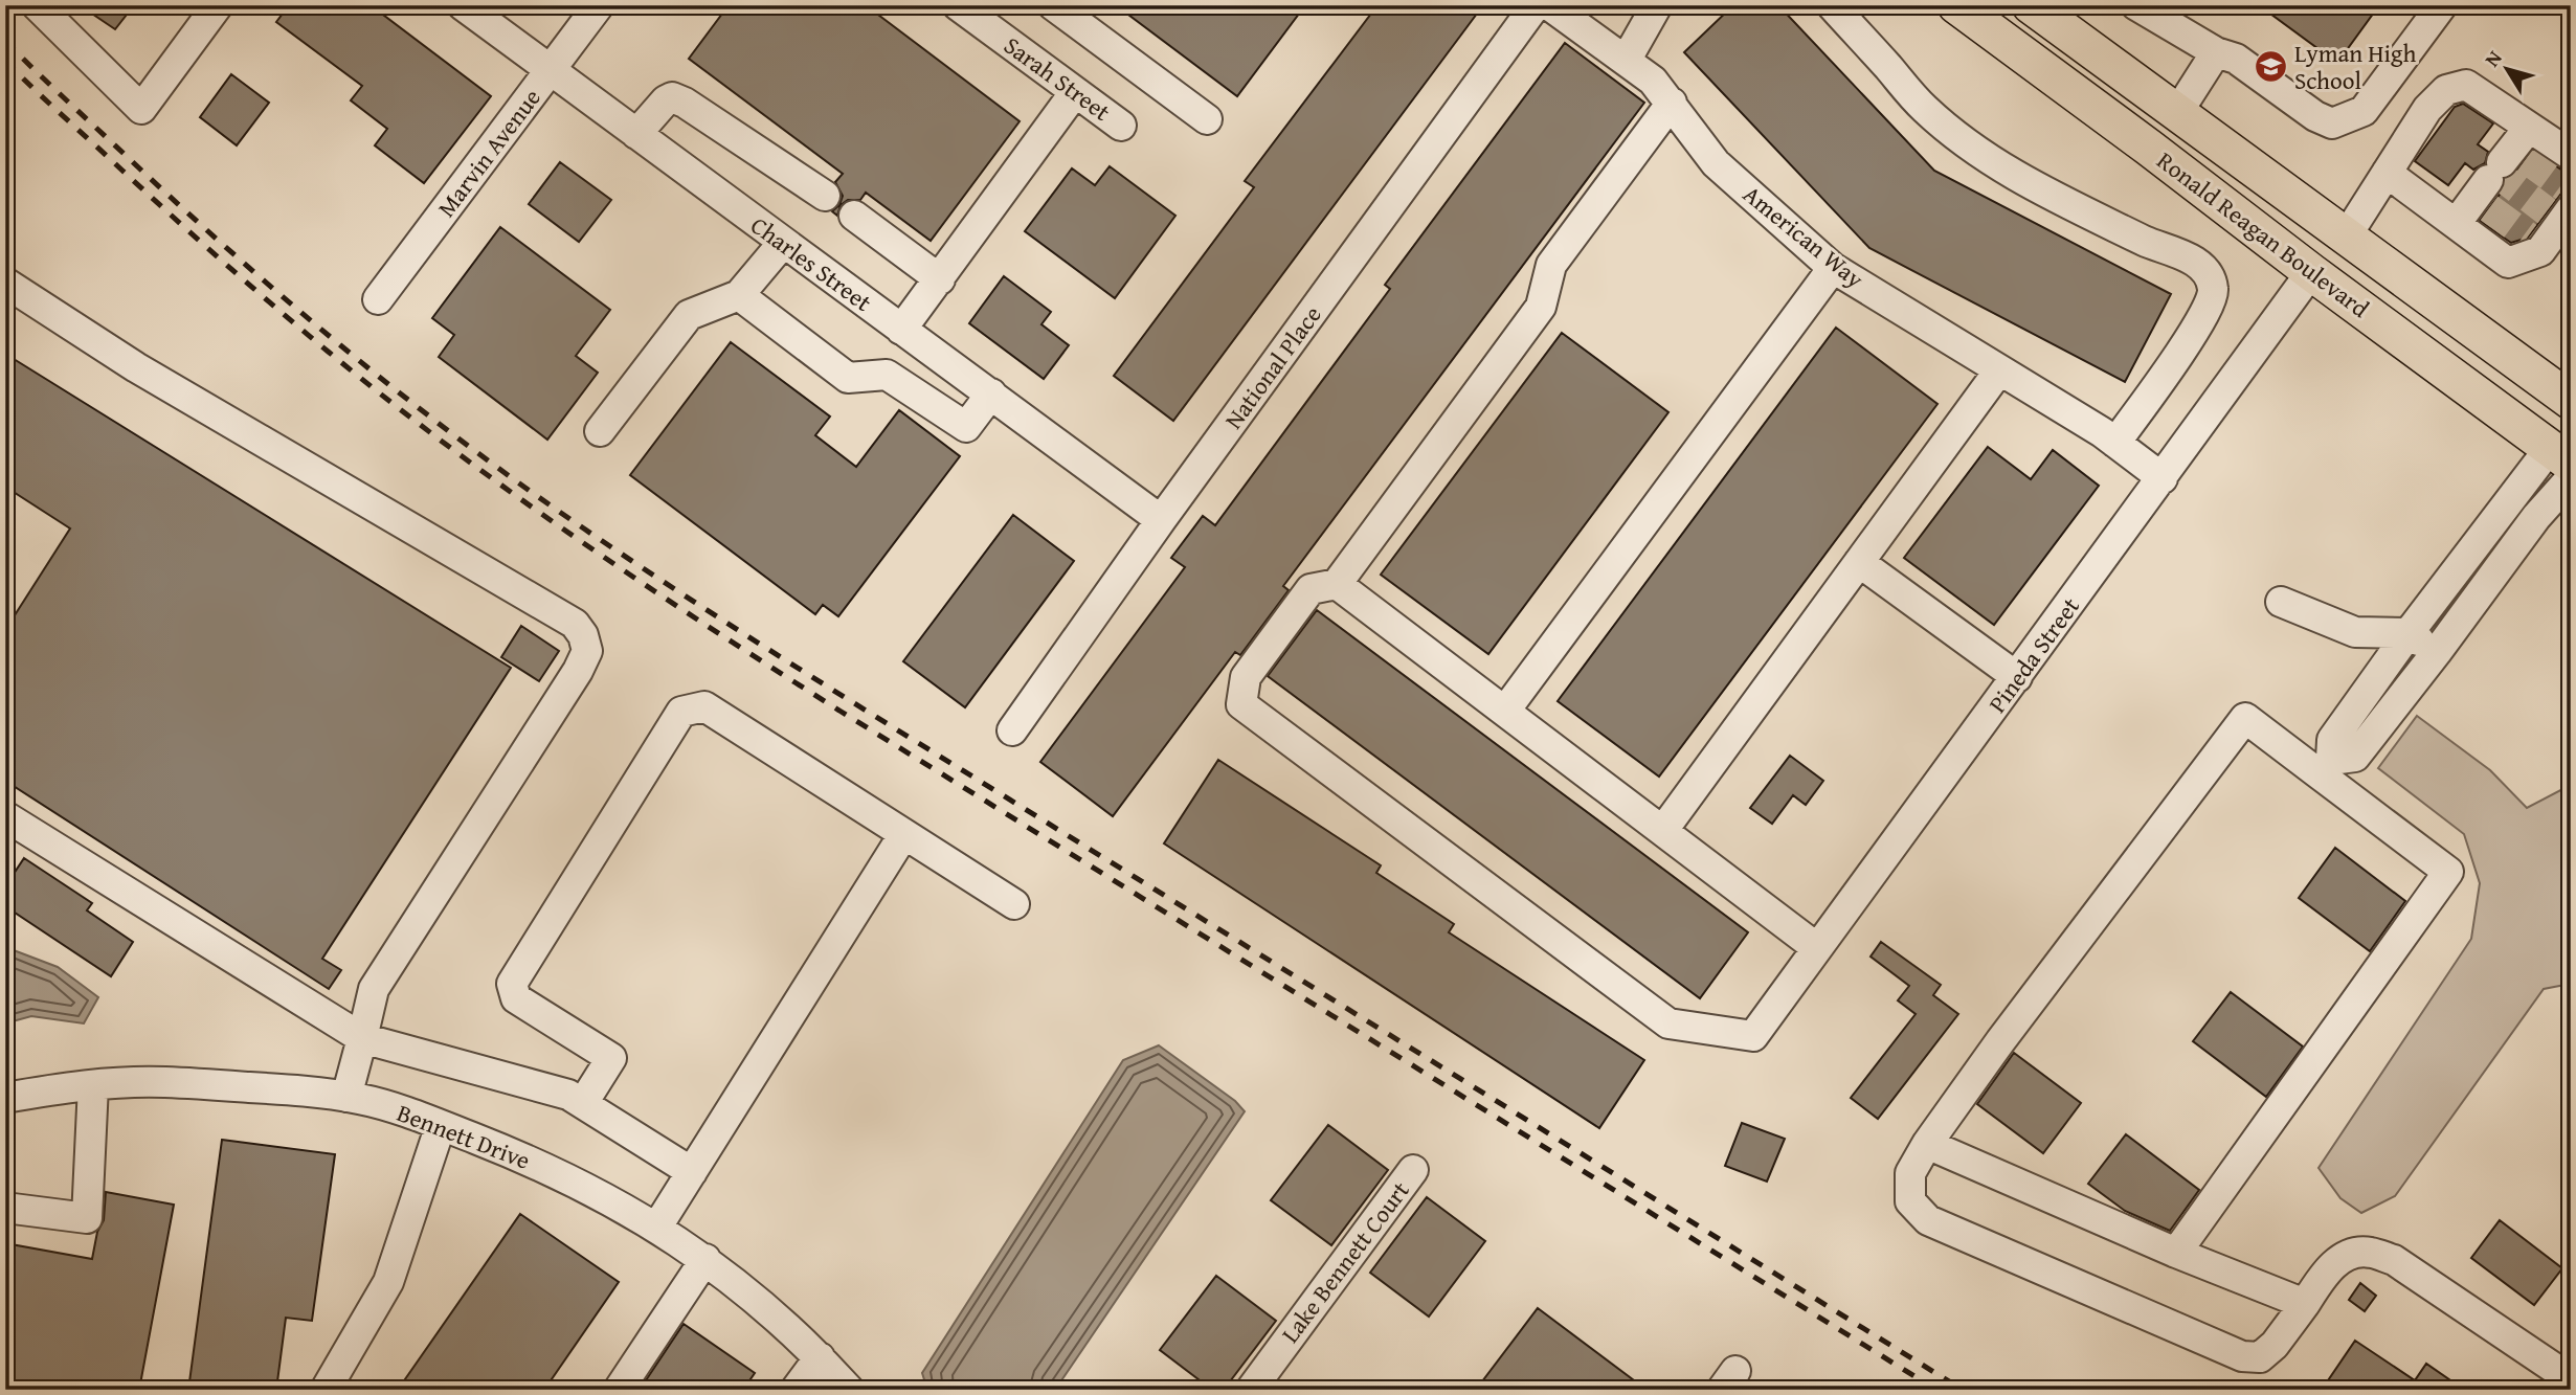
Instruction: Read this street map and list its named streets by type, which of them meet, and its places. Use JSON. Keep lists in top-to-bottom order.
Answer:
{
  "streets": {
    "main road": ["Ronald Reagan Boulevard"],
    "street": [
      "Sarah Street",
      "Marvin Avenue",
      "American Way",
      "Charles Street",
      "National Place",
      "Pineda Street",
      "Bennett Drive",
      "Lake Bennett Court"
    ]
  },
  "crossings": [
    ["Marvin Avenue", "Charles Street"],
    ["Ronald Reagan Boulevard", "Pineda Street"],
    ["American Way", "Pineda Street"],
    ["Charles Street", "National Place"]
  ],
  "places": {
    "school or university": ["Lyman High School"]
  },
  "north": "top left"
}
